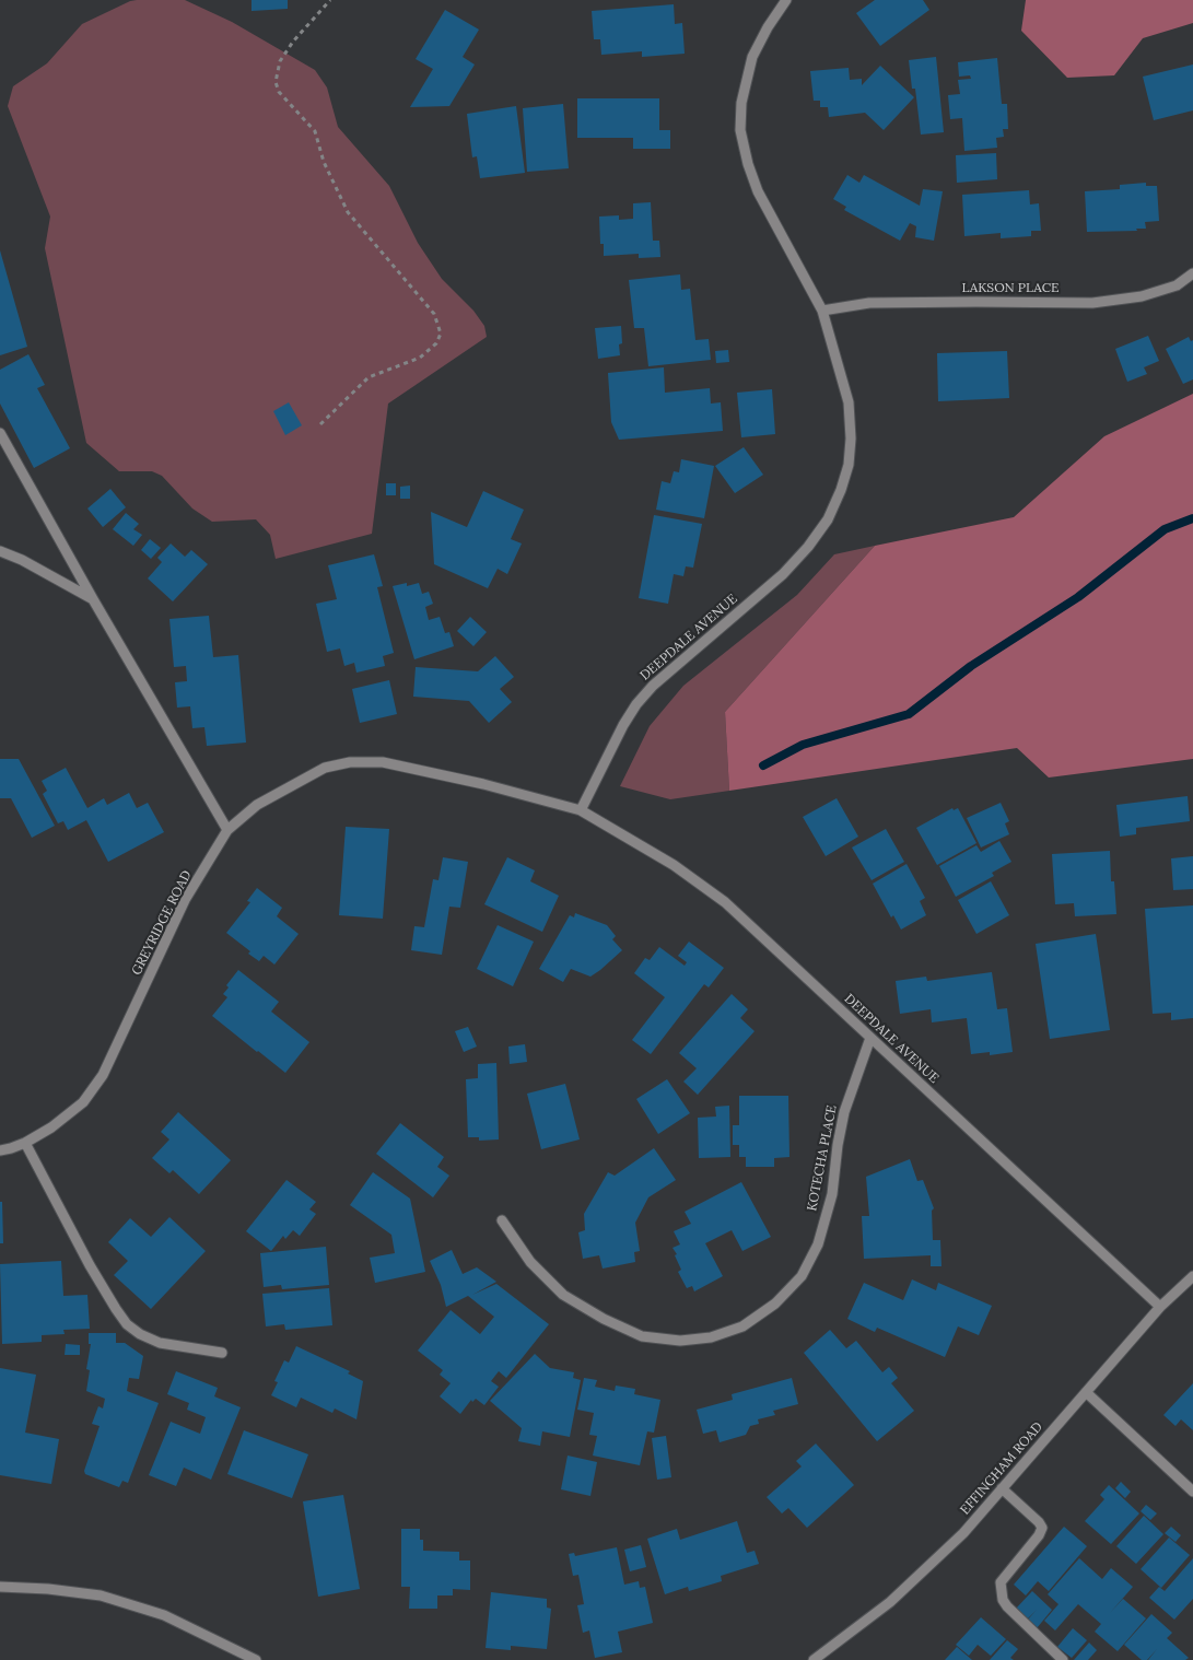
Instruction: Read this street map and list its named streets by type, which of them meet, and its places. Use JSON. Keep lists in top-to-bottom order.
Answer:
{
  "streets": {
    "street": [
      "LAKSON PLACE",
      "DEEPDALE AVENUE",
      "GREYRIDGE ROAD",
      "KOTECHA PLACE",
      "EFFINGHAM ROAD"
    ]
  },
  "crossings": [
    ["LAKSON PLACE", "DEEPDALE AVENUE"],
    ["DEEPDALE AVENUE", "GREYRIDGE ROAD"],
    ["DEEPDALE AVENUE", "KOTECHA PLACE"],
    ["DEEPDALE AVENUE", "EFFINGHAM ROAD"]
  ]
}
